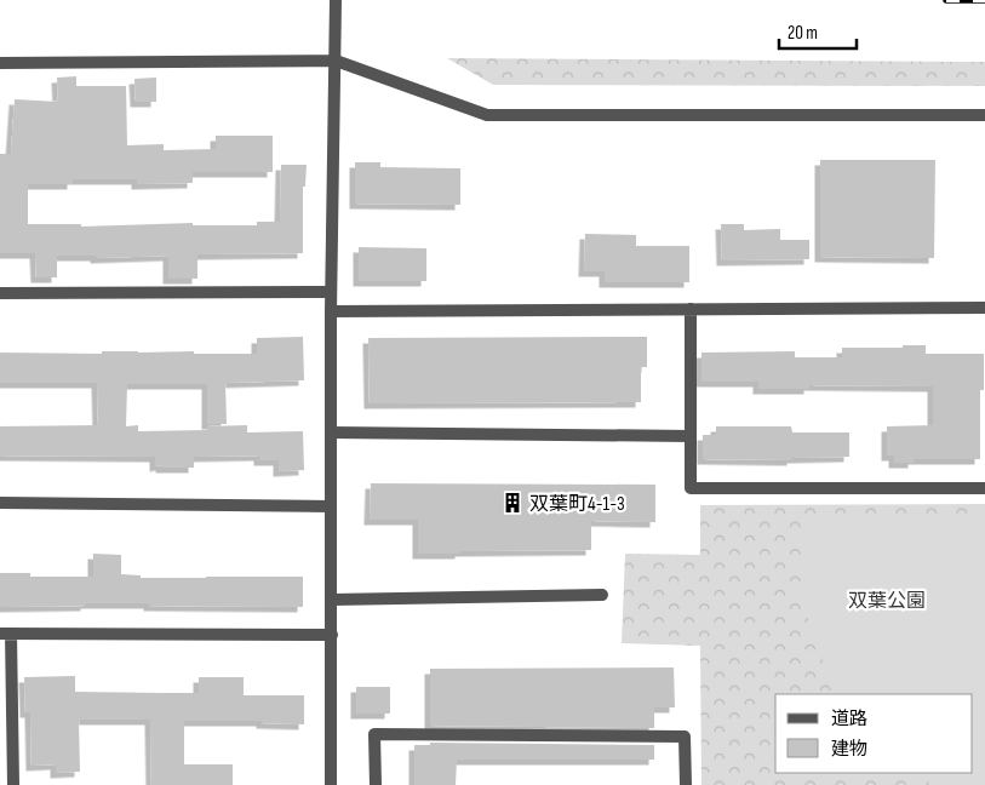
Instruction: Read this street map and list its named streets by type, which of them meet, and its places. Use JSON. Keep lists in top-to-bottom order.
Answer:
{
  "parks": ["双葉公園"],
  "places": {
    "building": ["双葉町4-1-3"]
  },
  "legend": ["道路", "建物"],
  "scale_bar": "20 m"
}
